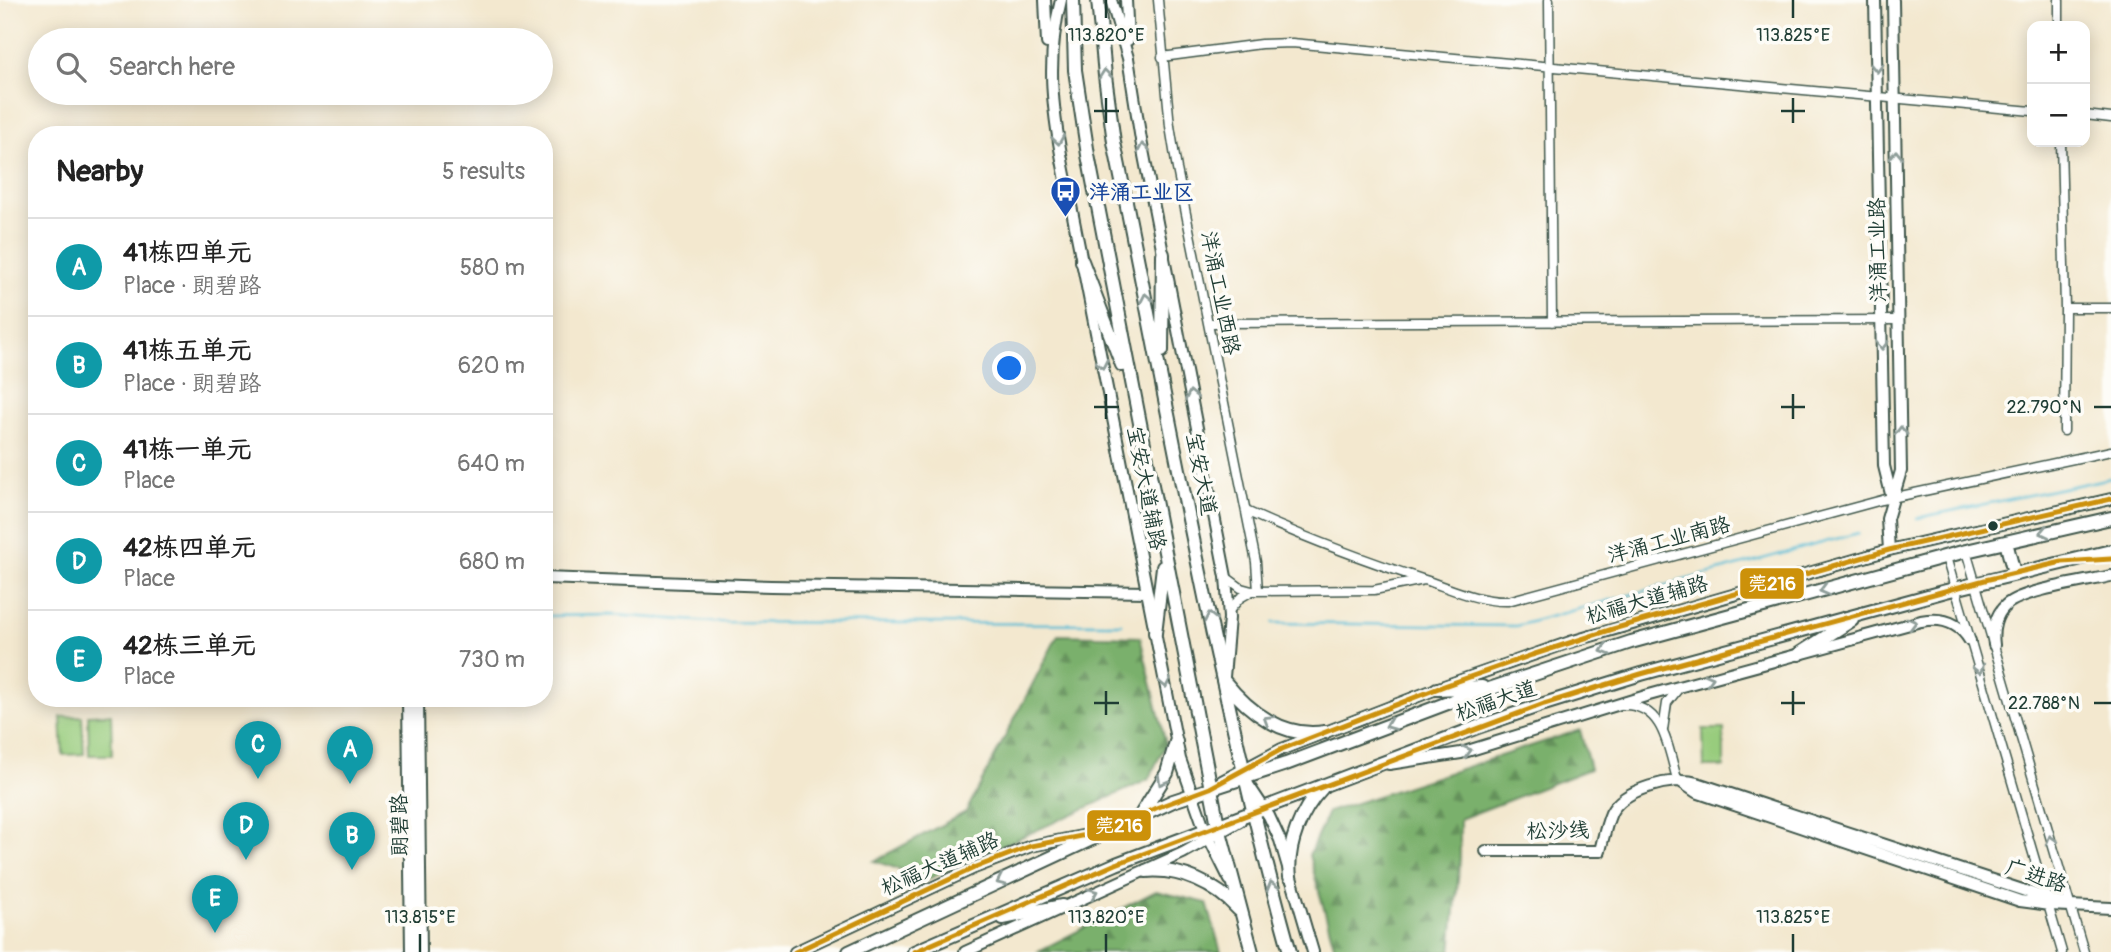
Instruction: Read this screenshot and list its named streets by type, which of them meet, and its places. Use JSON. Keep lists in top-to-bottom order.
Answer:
{
  "streets": {
    "main road": [
      "洋涌工业路",
      "宝安大道",
      "宝安大道辅路",
      "松福大道辅路",
      "松福大道",
      "朗碧路",
      "松沙线",
      "广进路"
    ],
    "street": ["洋涌工业西路", "洋涌工业南路"]
  },
  "crossings": [
    ["洋涌工业路", "洋涌工业南路"],
    ["洋涌工业路", "松福大道辅路"],
    ["洋涌工业西路", "洋涌工业南路"],
    ["宝安大道", "松福大道辅路"],
    ["宝安大道", "松福大道"],
    ["宝安大道辅路", "松福大道"],
    ["松福大道辅路", "松福大道"],
    ["松沙线", "广进路"]
  ],
  "places": {
    "bus stop": ["洋涌工业区"]
  },
  "lines": ["transit line 莞216"],
  "page": {
    "map_buttons": ["+", "−"],
    "search": "Search here",
    "heading": ["Nearby", "5 results"],
    "list": [
      {
        "mark": "A",
        "name": "41栋四单元",
        "note": "Place · 朗碧路",
        "value": "580 m"
      },
      {
        "mark": "B",
        "name": "41栋五单元",
        "note": "Place · 朗碧路",
        "value": "620 m"
      },
      {
        "mark": "C",
        "name": "41栋一单元",
        "note": "Place",
        "value": "640 m"
      },
      {
        "mark": "D",
        "name": "42栋四单元",
        "note": "Place",
        "value": "680 m"
      },
      {
        "mark": "E",
        "name": "42栋三单元",
        "note": "Place",
        "value": "730 m"
      }
    ],
    "pins": [
      "C",
      "A",
      "D",
      "B",
      "E"
    ]
  },
  "coordinates": [
    "113.820°E",
    "113.825°E",
    "22.790°N",
    "22.788°N",
    "113.815°E"
  ]
}
